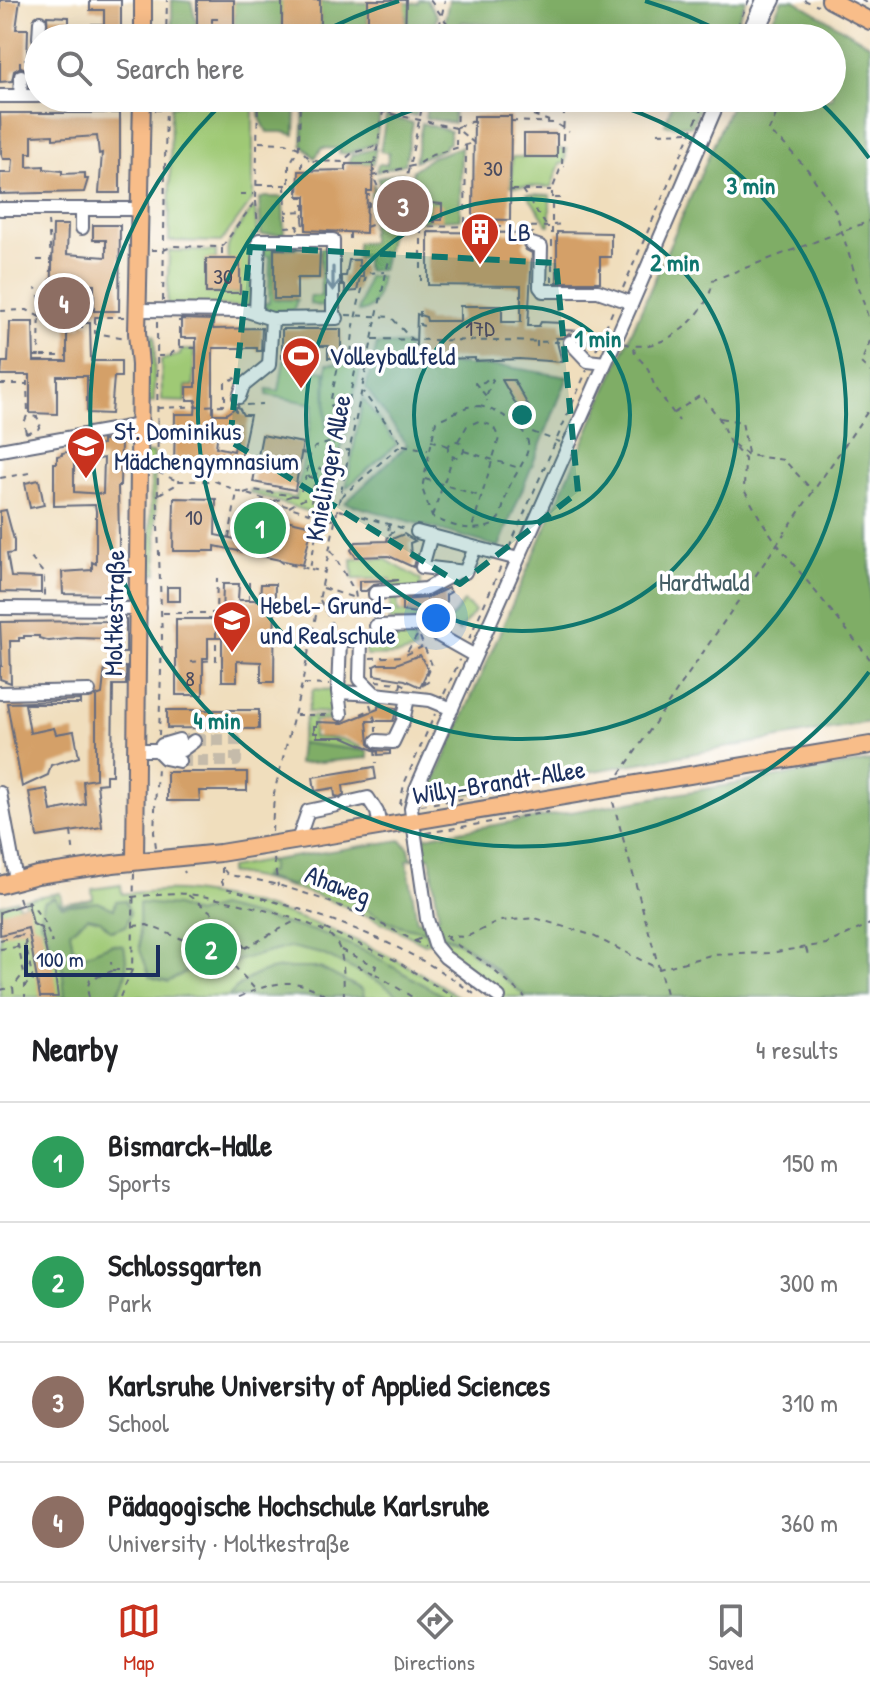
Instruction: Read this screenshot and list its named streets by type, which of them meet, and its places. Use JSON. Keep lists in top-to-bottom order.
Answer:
{
  "streets": {
    "main road": ["Moltkestraße", "Willy-Brandt-Allee"],
    "path": ["Knielinger Allee", "Ahaweg"]
  },
  "crossings": [
    ["Knielinger Allee", "Willy-Brandt-Allee"],
    ["Knielinger Allee", "Ahaweg"],
    ["Moltkestraße", "Willy-Brandt-Allee"]
  ],
  "parks": ["Hardtwald"],
  "places": {
    "building": ["LB"],
    "sports": ["Volleyballfeld"],
    "school or university": ["St. Dominikus Mädchengymnasium", "Hebel- Grund- und Realschule"]
  },
  "house_numbers": [
    "30",
    "30",
    "17D",
    "10",
    "8"
  ],
  "scale_bar": "100 m",
  "page": {
    "search": "Search here",
    "pins": [
      "3",
      "4",
      "1",
      "2"
    ],
    "scale": "100 m",
    "heading": ["Nearby", "4 results"],
    "list": [
      {
        "mark": "1",
        "name": "Bismarck-Halle",
        "note": "Sports",
        "value": "150 m"
      },
      {
        "mark": "2",
        "name": "Schlossgarten",
        "note": "Park",
        "value": "300 m"
      },
      {
        "mark": "3",
        "name": "Karlsruhe University of Applied Sciences",
        "note": "School",
        "value": "310 m"
      },
      {
        "mark": "4",
        "name": "Pädagogische Hochschule Karlsruhe",
        "note": "University · Moltkestraße",
        "value": "360 m"
      }
    ],
    "nav": ["Map", "Directions", "Saved"]
  },
  "rings": [
    "3 min",
    "2 min",
    "1 min",
    "4 min"
  ]
}
